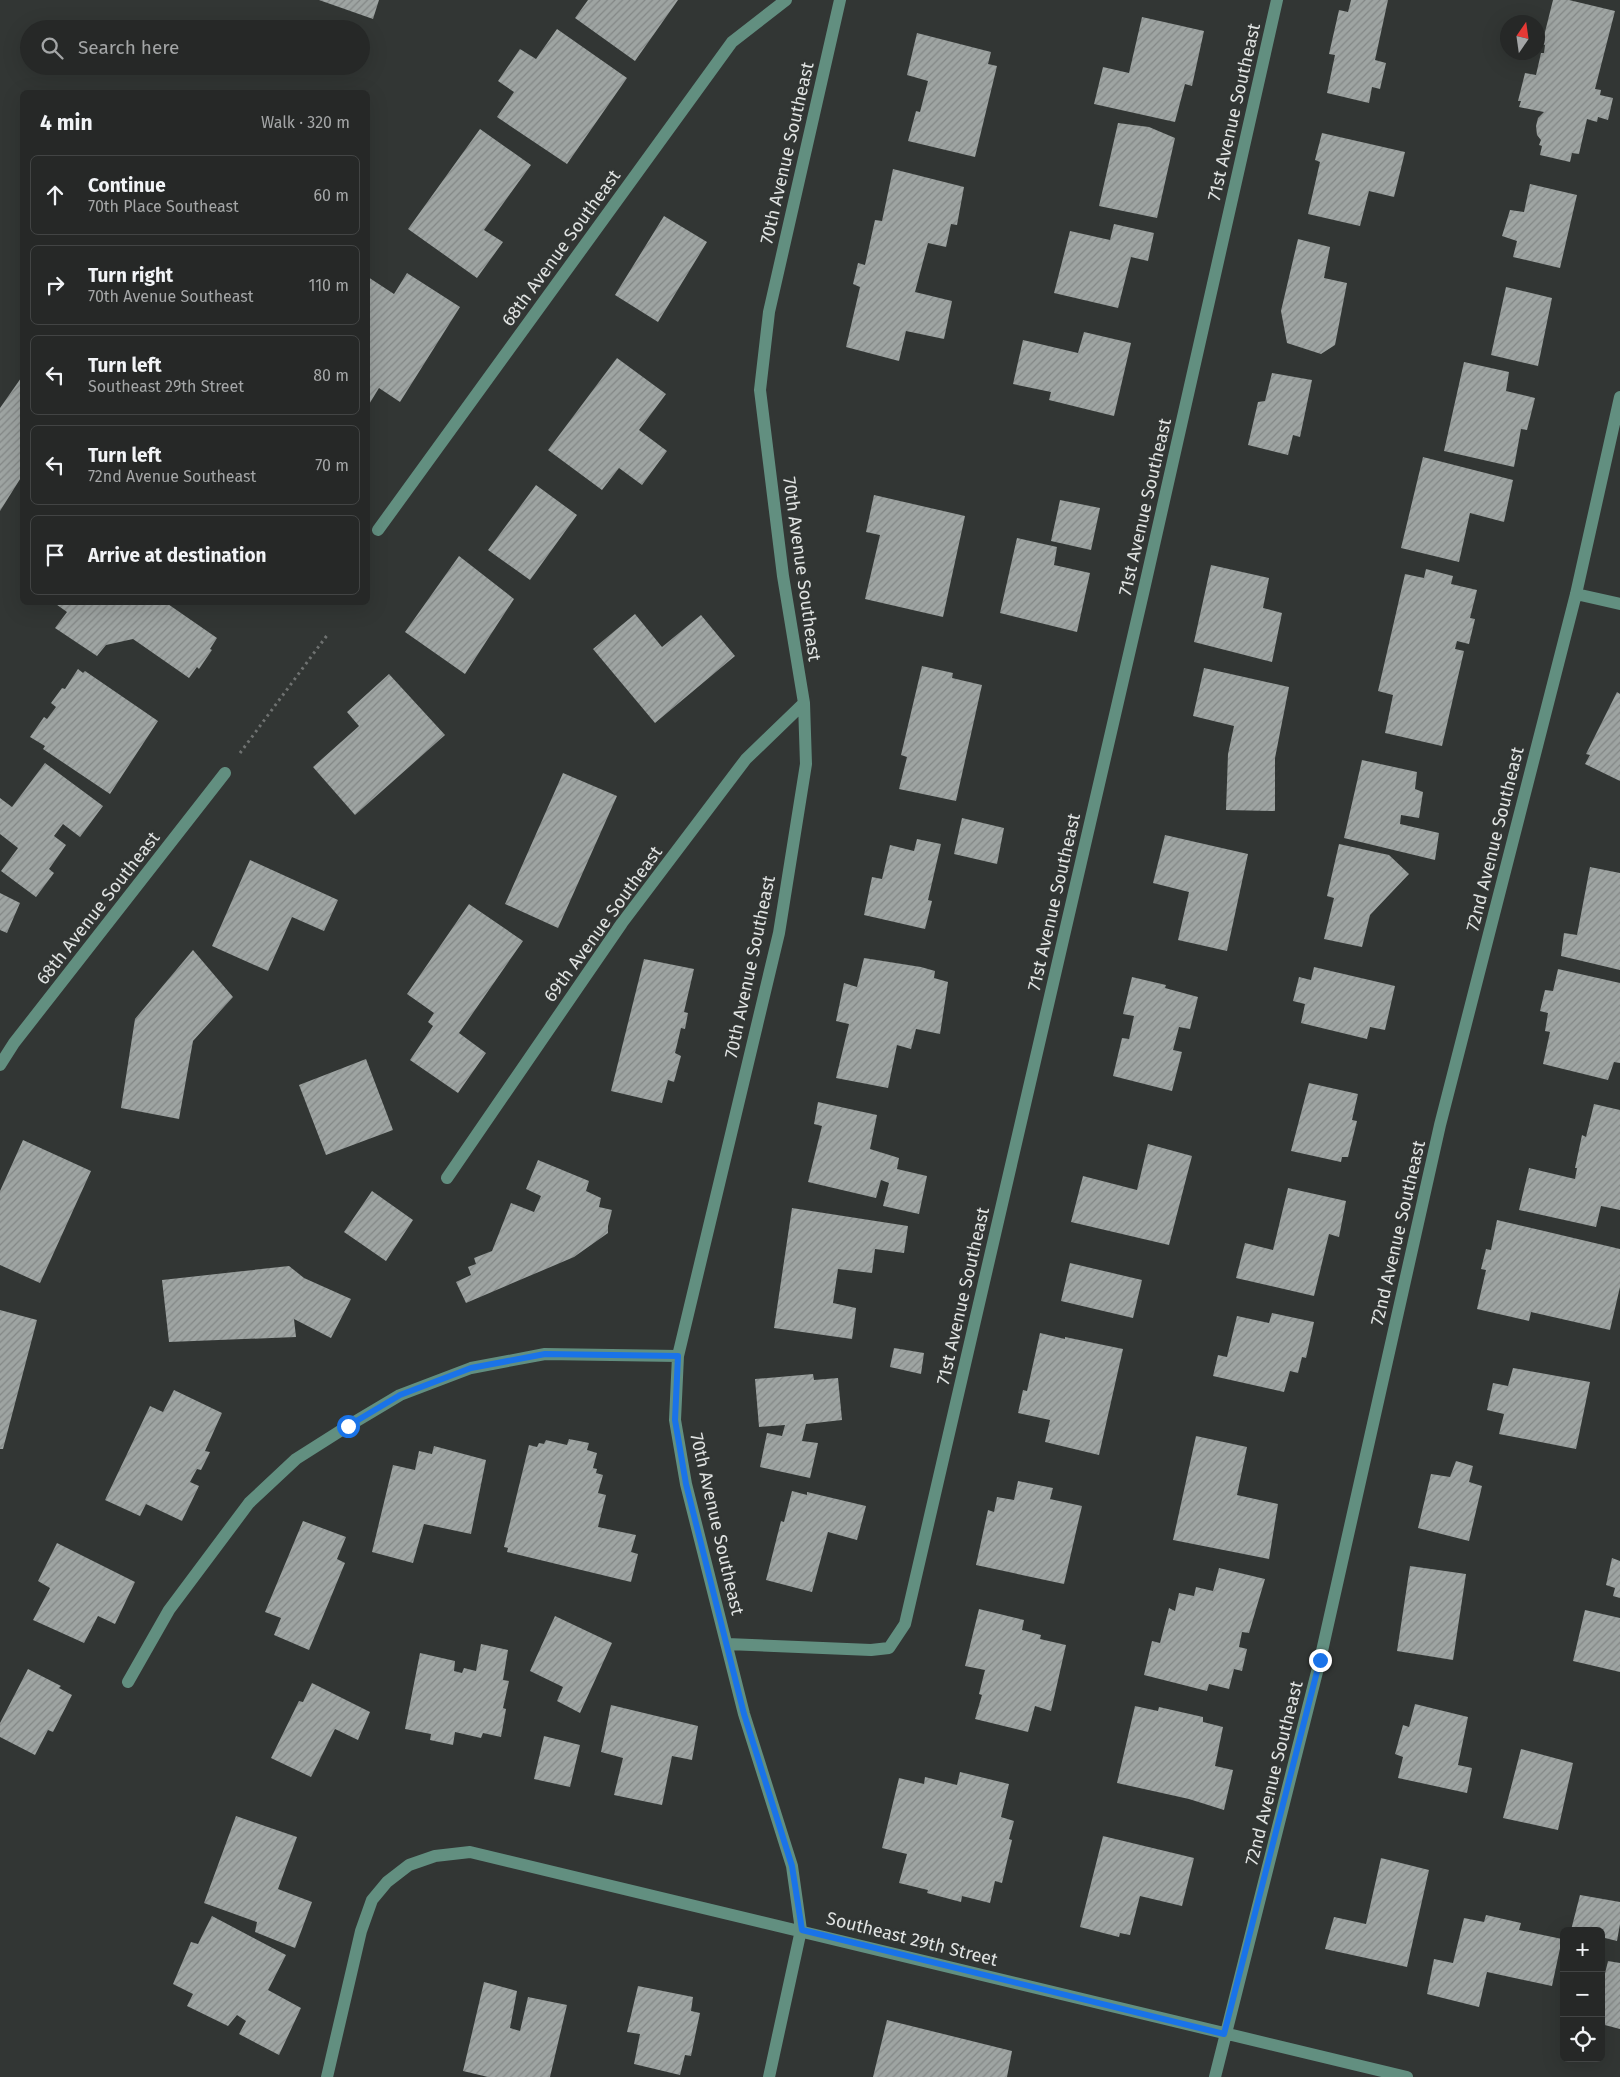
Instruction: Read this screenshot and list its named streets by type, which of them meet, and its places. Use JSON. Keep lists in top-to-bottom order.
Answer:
{
  "streets": {
    "street": [
      "71st Avenue Southeast",
      "70th Avenue Southeast",
      "68th Avenue Southeast",
      "72nd Avenue Southeast",
      "69th Avenue Southeast",
      "Southeast 29th Street"
    ]
  },
  "crossings": [
    ["71st Avenue Southeast", "70th Avenue Southeast"],
    ["70th Avenue Southeast", "69th Avenue Southeast"],
    ["70th Avenue Southeast", "Southeast 29th Street"],
    ["72nd Avenue Southeast", "Southeast 29th Street"]
  ],
  "north": "top",
  "page": {
    "search": "Search here",
    "heading": ["4 min", "Walk · 320 m"],
    "list": [
      ["Continue", "70th Place Southeast", "60 m"],
      ["Turn right", "70th Avenue Southeast", "110 m"],
      ["Turn left", "Southeast 29th Street", "80 m"],
      ["Turn left", "72nd Avenue Southeast", "70 m"],
      "Arrive at destination"
    ],
    "map_buttons": ["+", "−"]
  }
}
